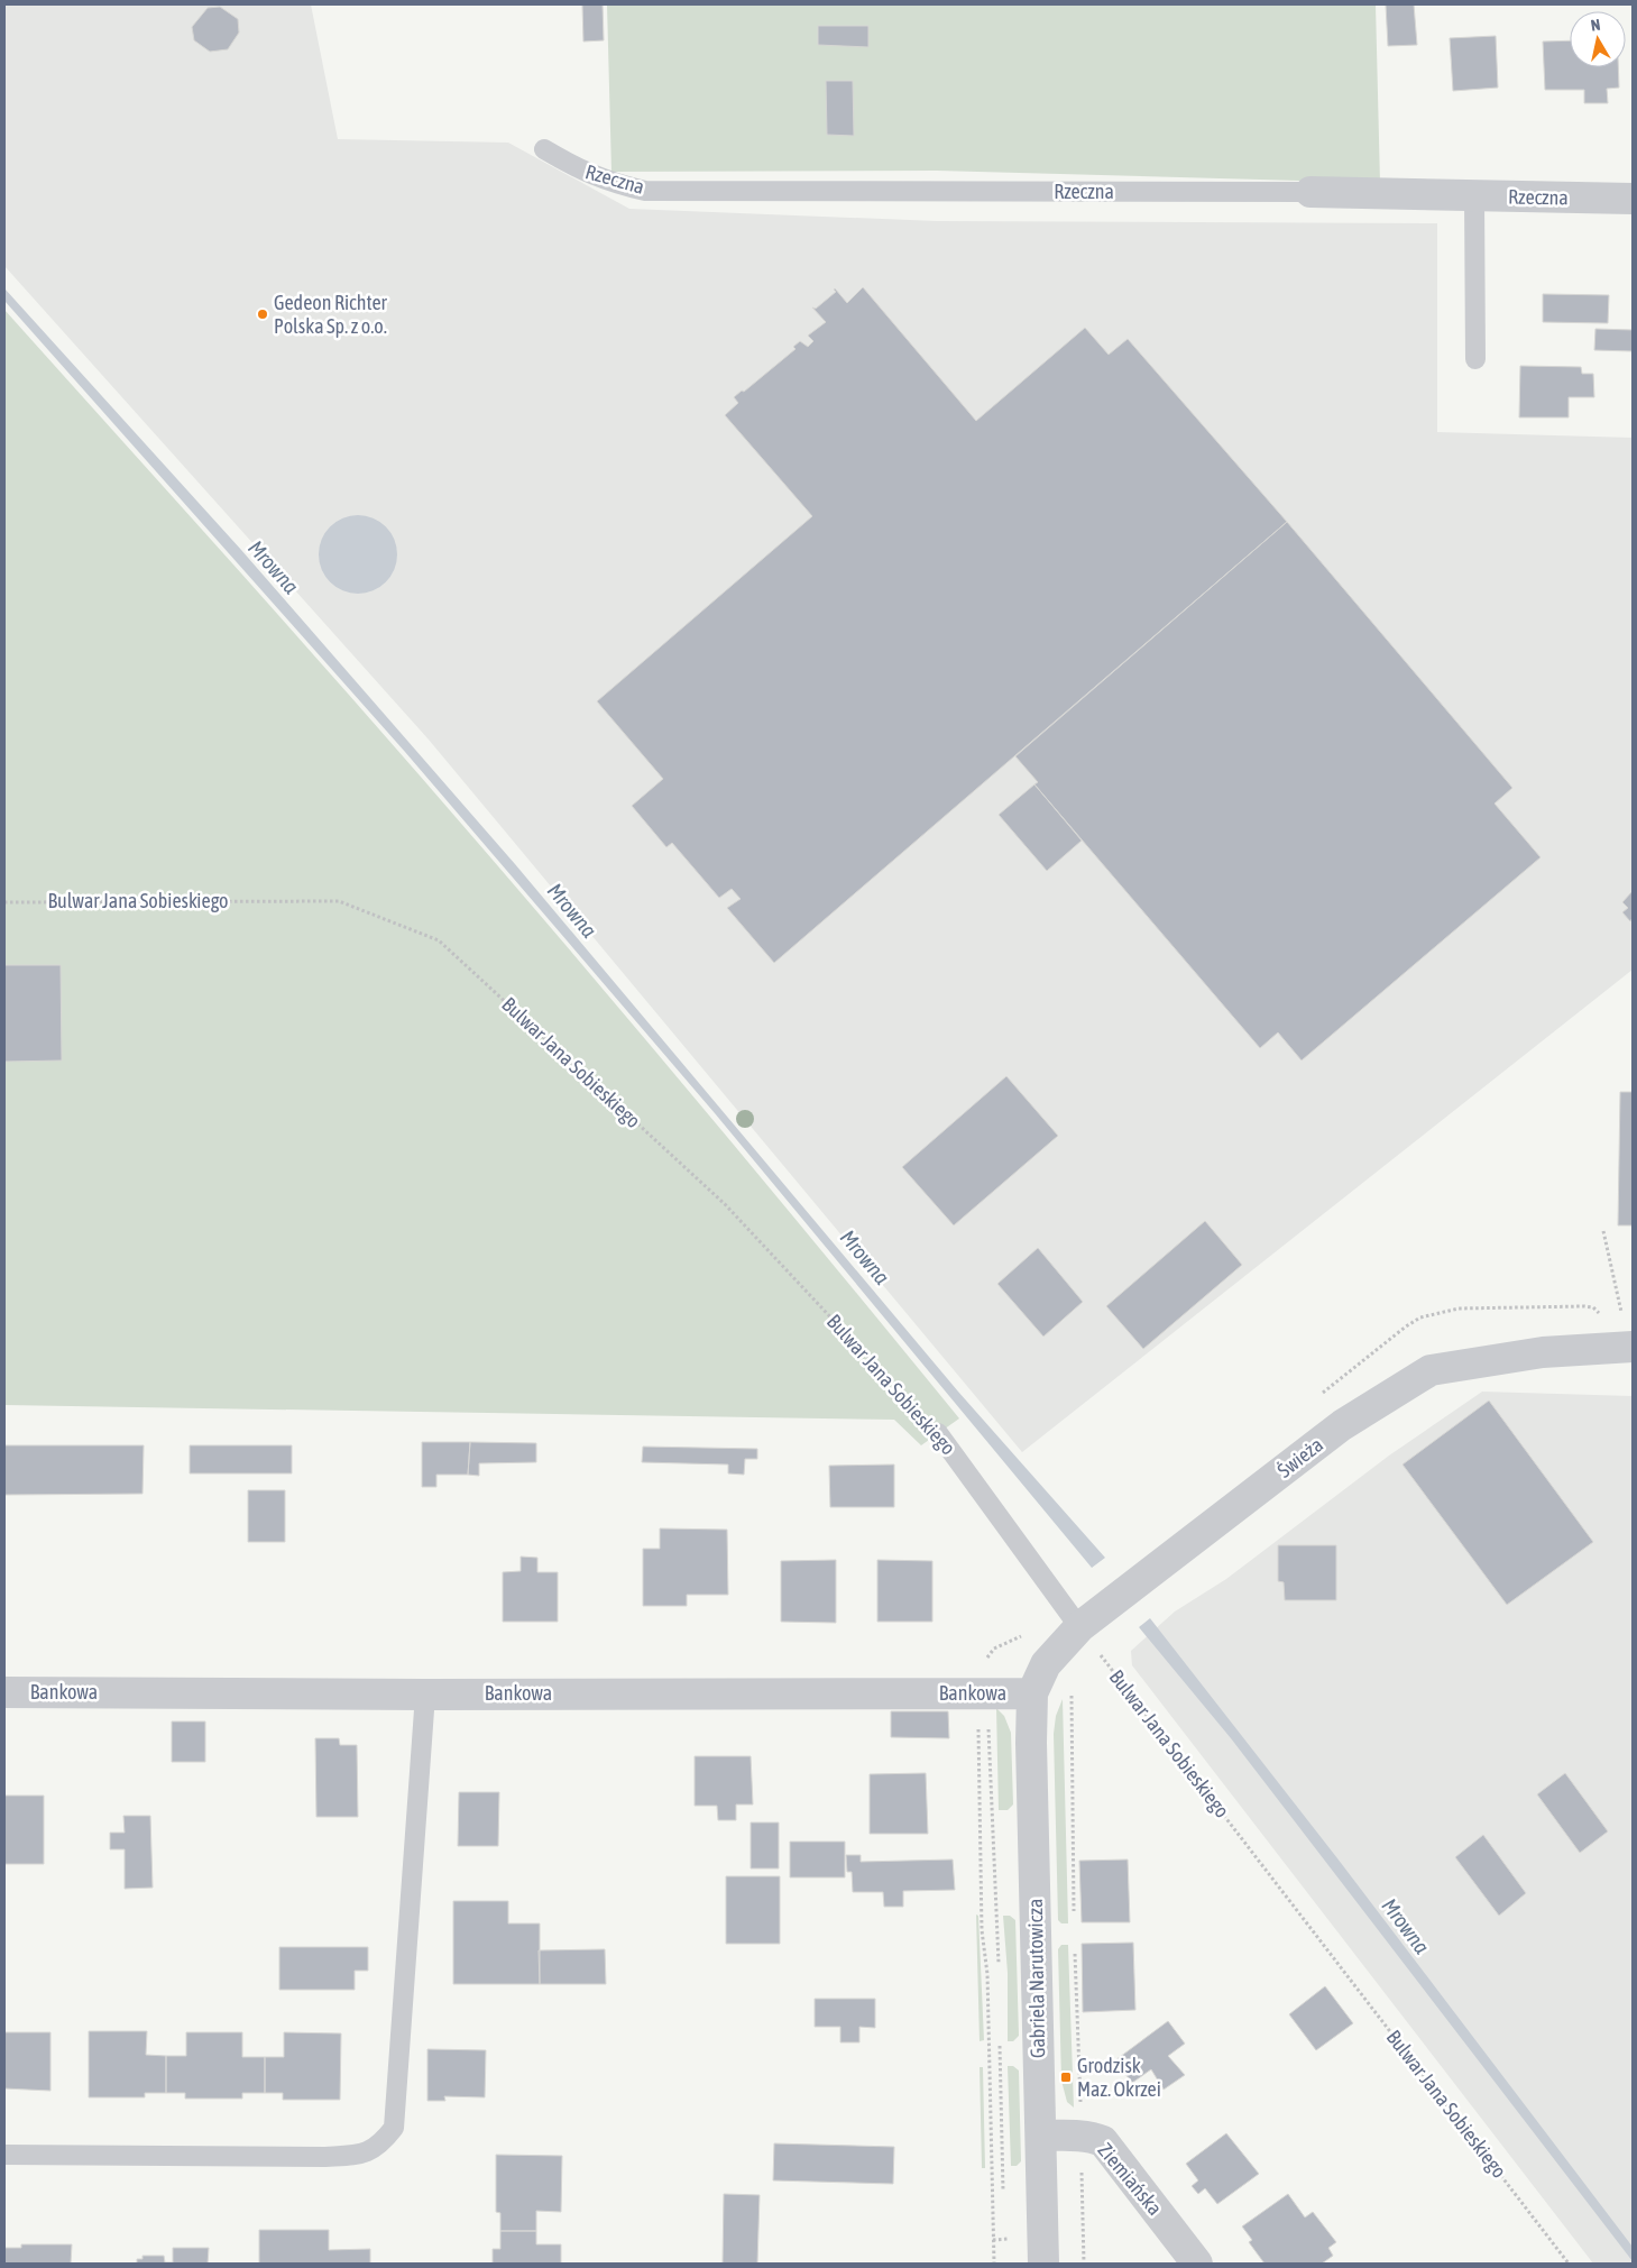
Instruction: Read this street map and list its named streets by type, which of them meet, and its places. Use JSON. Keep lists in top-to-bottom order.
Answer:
{
  "streets": {
    "street": [
      "Rzeczna",
      "Świeża",
      "Bankowa",
      "Gabriela Narutowicza",
      "Ziemiańska"
    ],
    "lane": ["Bulwar Jana Sobieskiego"]
  },
  "crossings": [
    ["Bulwar Jana Sobieskiego", "Świeża"],
    ["Świeża", "Bankowa"],
    ["Świeża", "Gabriela Narutowicza"],
    ["Bankowa", "Gabriela Narutowicza"],
    ["Gabriela Narutowicza", "Ziemiańska"]
  ],
  "water": ["Mrowna"],
  "places": {
    "other": ["Gedeon Richter Polska Sp. z o.o."],
    "transit": ["Grodzisk Maz. Okrzei"]
  },
  "north": "top"
}
